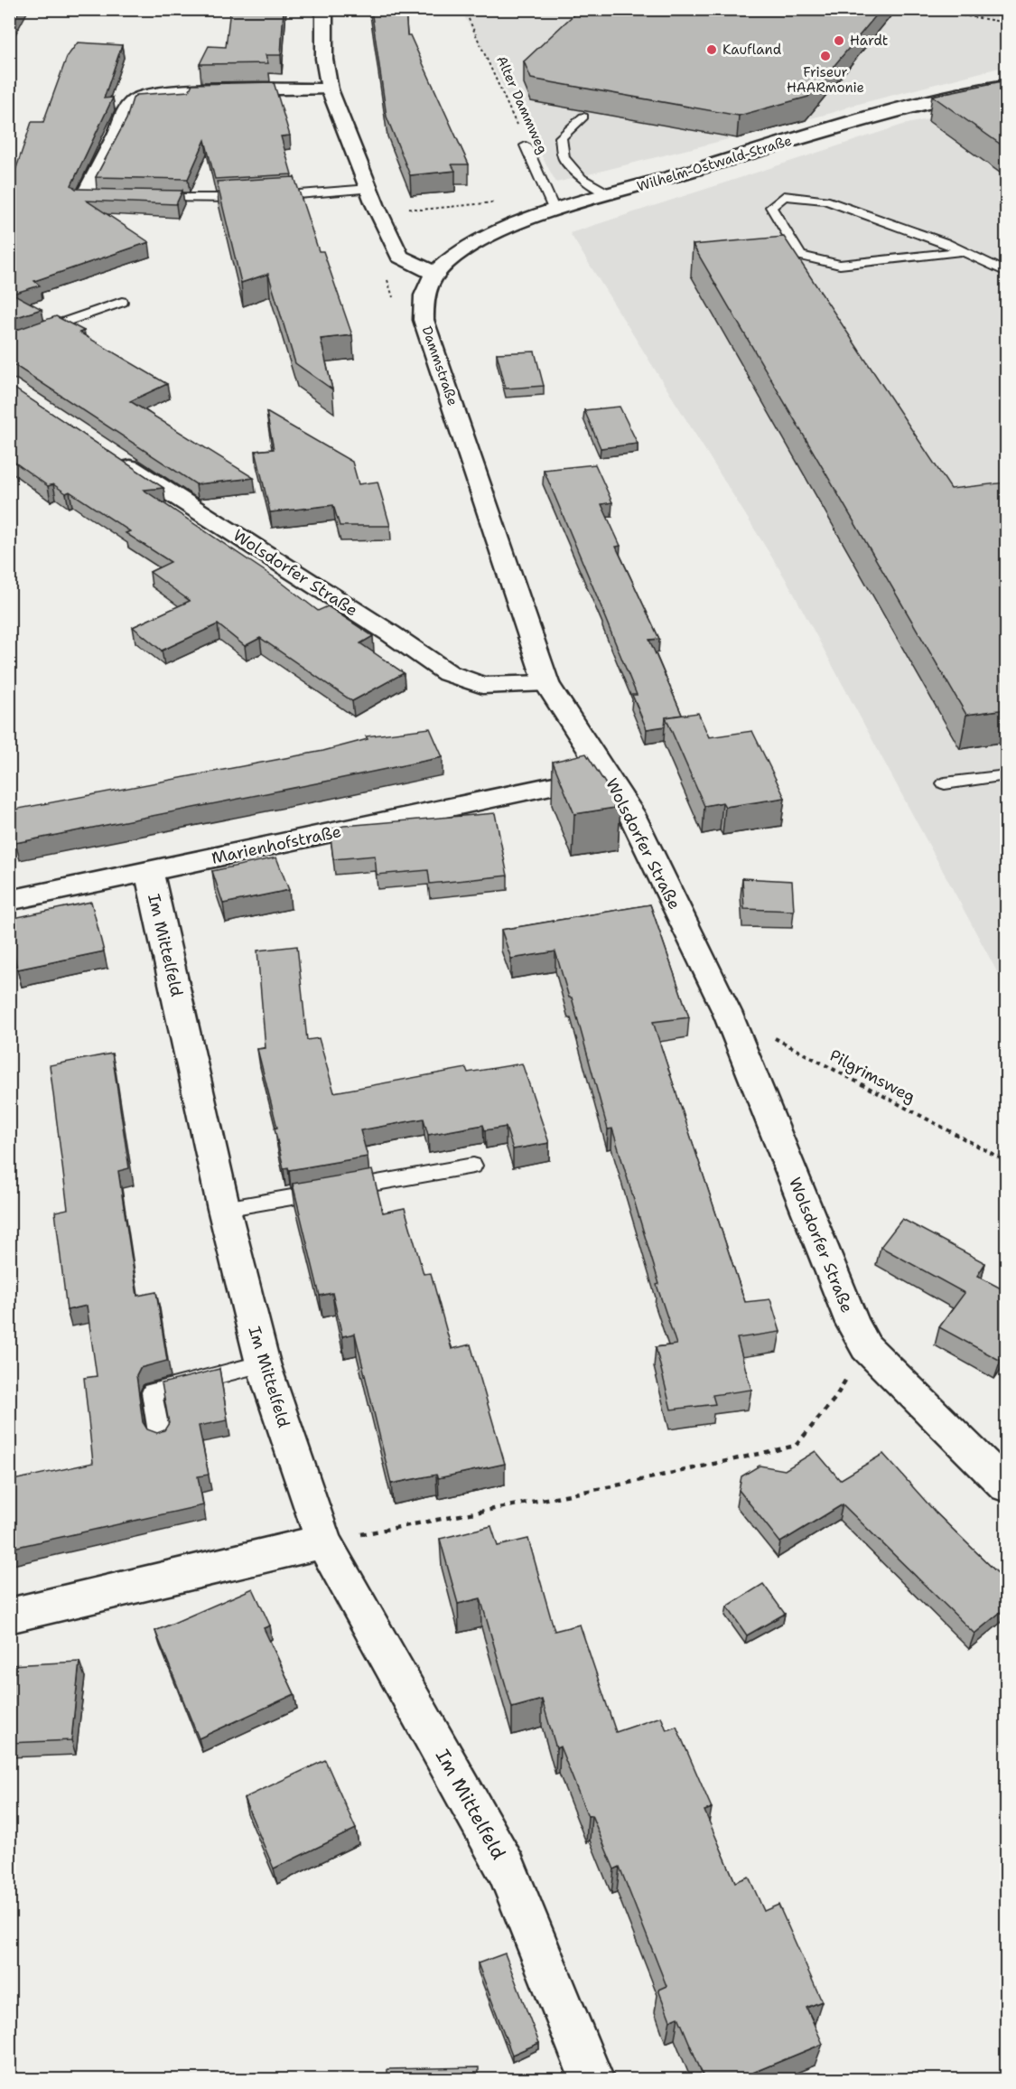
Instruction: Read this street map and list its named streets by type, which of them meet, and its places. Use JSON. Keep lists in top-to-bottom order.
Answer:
{
  "streets": {
    "street": [
      "Wilhelm-Ostwald-Straße",
      "Dammstraße",
      "Wolsdorfer Straße",
      "Marienhofstraße",
      "Im Mittelfeld"
    ],
    "lane": ["Alter Dammweg"],
    "path": ["Pilgrimsweg"]
  },
  "crossings": [
    ["Alter Dammweg", "Wilhelm-Ostwald-Straße"],
    ["Wilhelm-Ostwald-Straße", "Dammstraße"],
    ["Dammstraße", "Wolsdorfer Straße"],
    ["Wolsdorfer Straße", "Marienhofstraße"],
    ["Wolsdorfer Straße", "Pilgrimsweg"],
    ["Marienhofstraße", "Im Mittelfeld"]
  ],
  "places": ["Hardt", "Kaufland", "Friseur HAARmonie"]
}
